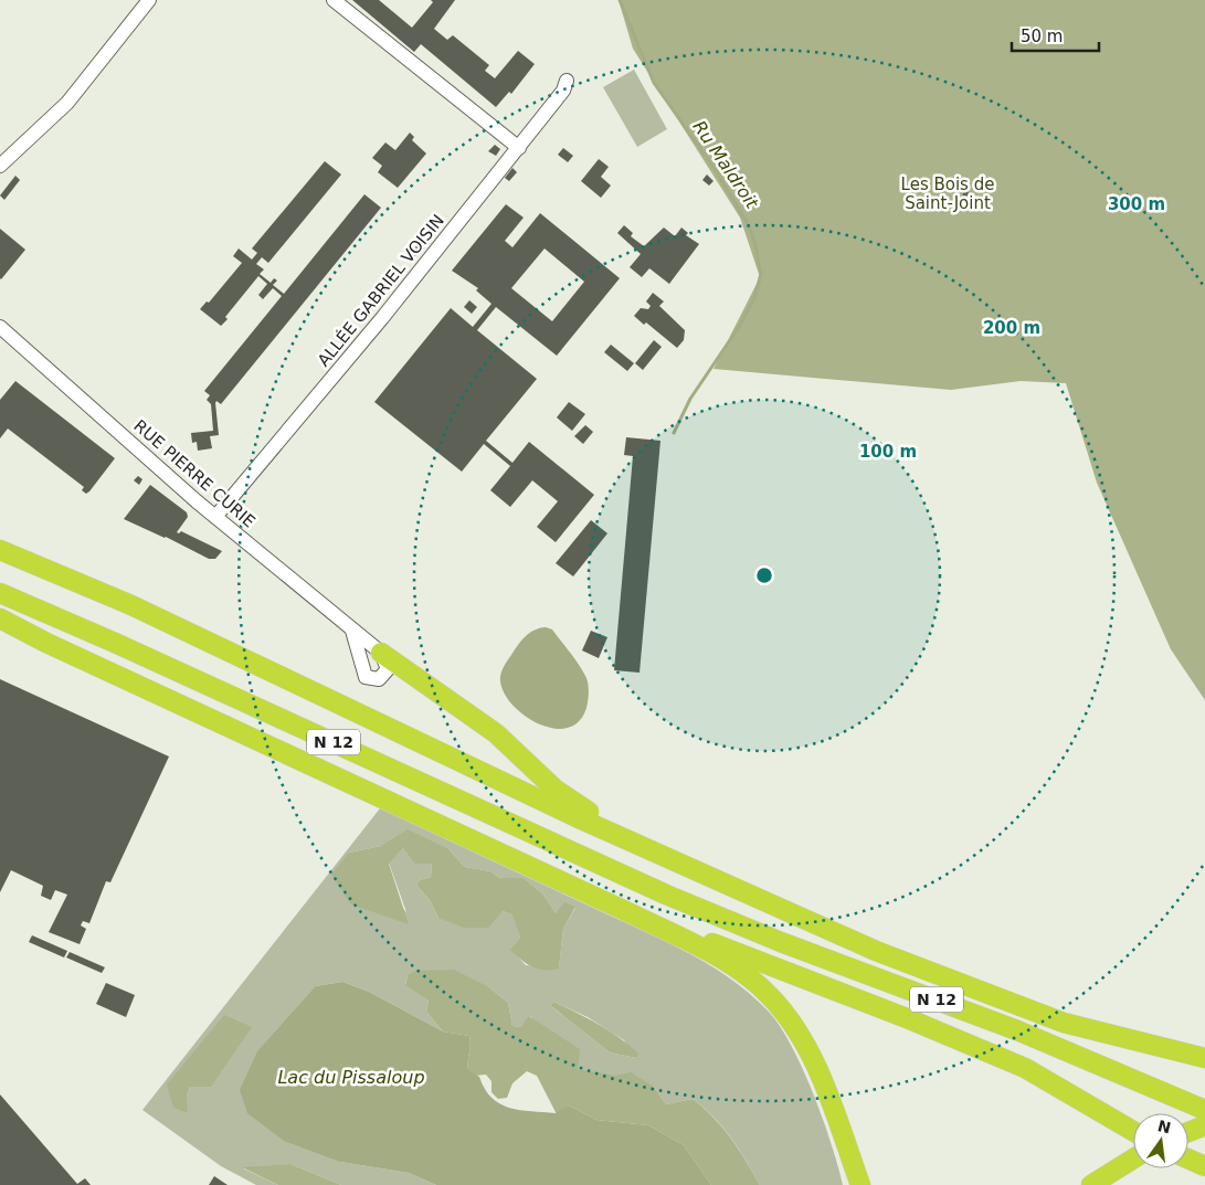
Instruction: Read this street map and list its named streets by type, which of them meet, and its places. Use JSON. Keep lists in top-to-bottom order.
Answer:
{
  "streets": {
    "highway": ["N 12"],
    "street": ["ALLÉE GABRIEL VOISIN", "RUE PIERRE CURIE"]
  },
  "crossings": [
    ["ALLÉE GABRIEL VOISIN", "RUE PIERRE CURIE"]
  ],
  "water": ["Ru Maldroit", "Lac du Pissaloup"],
  "parks": ["Les Bois de Saint-Joint"],
  "scale_bar": "50 m",
  "north": "top",
  "rings": ["300 m", "200 m", "100 m"]
}
